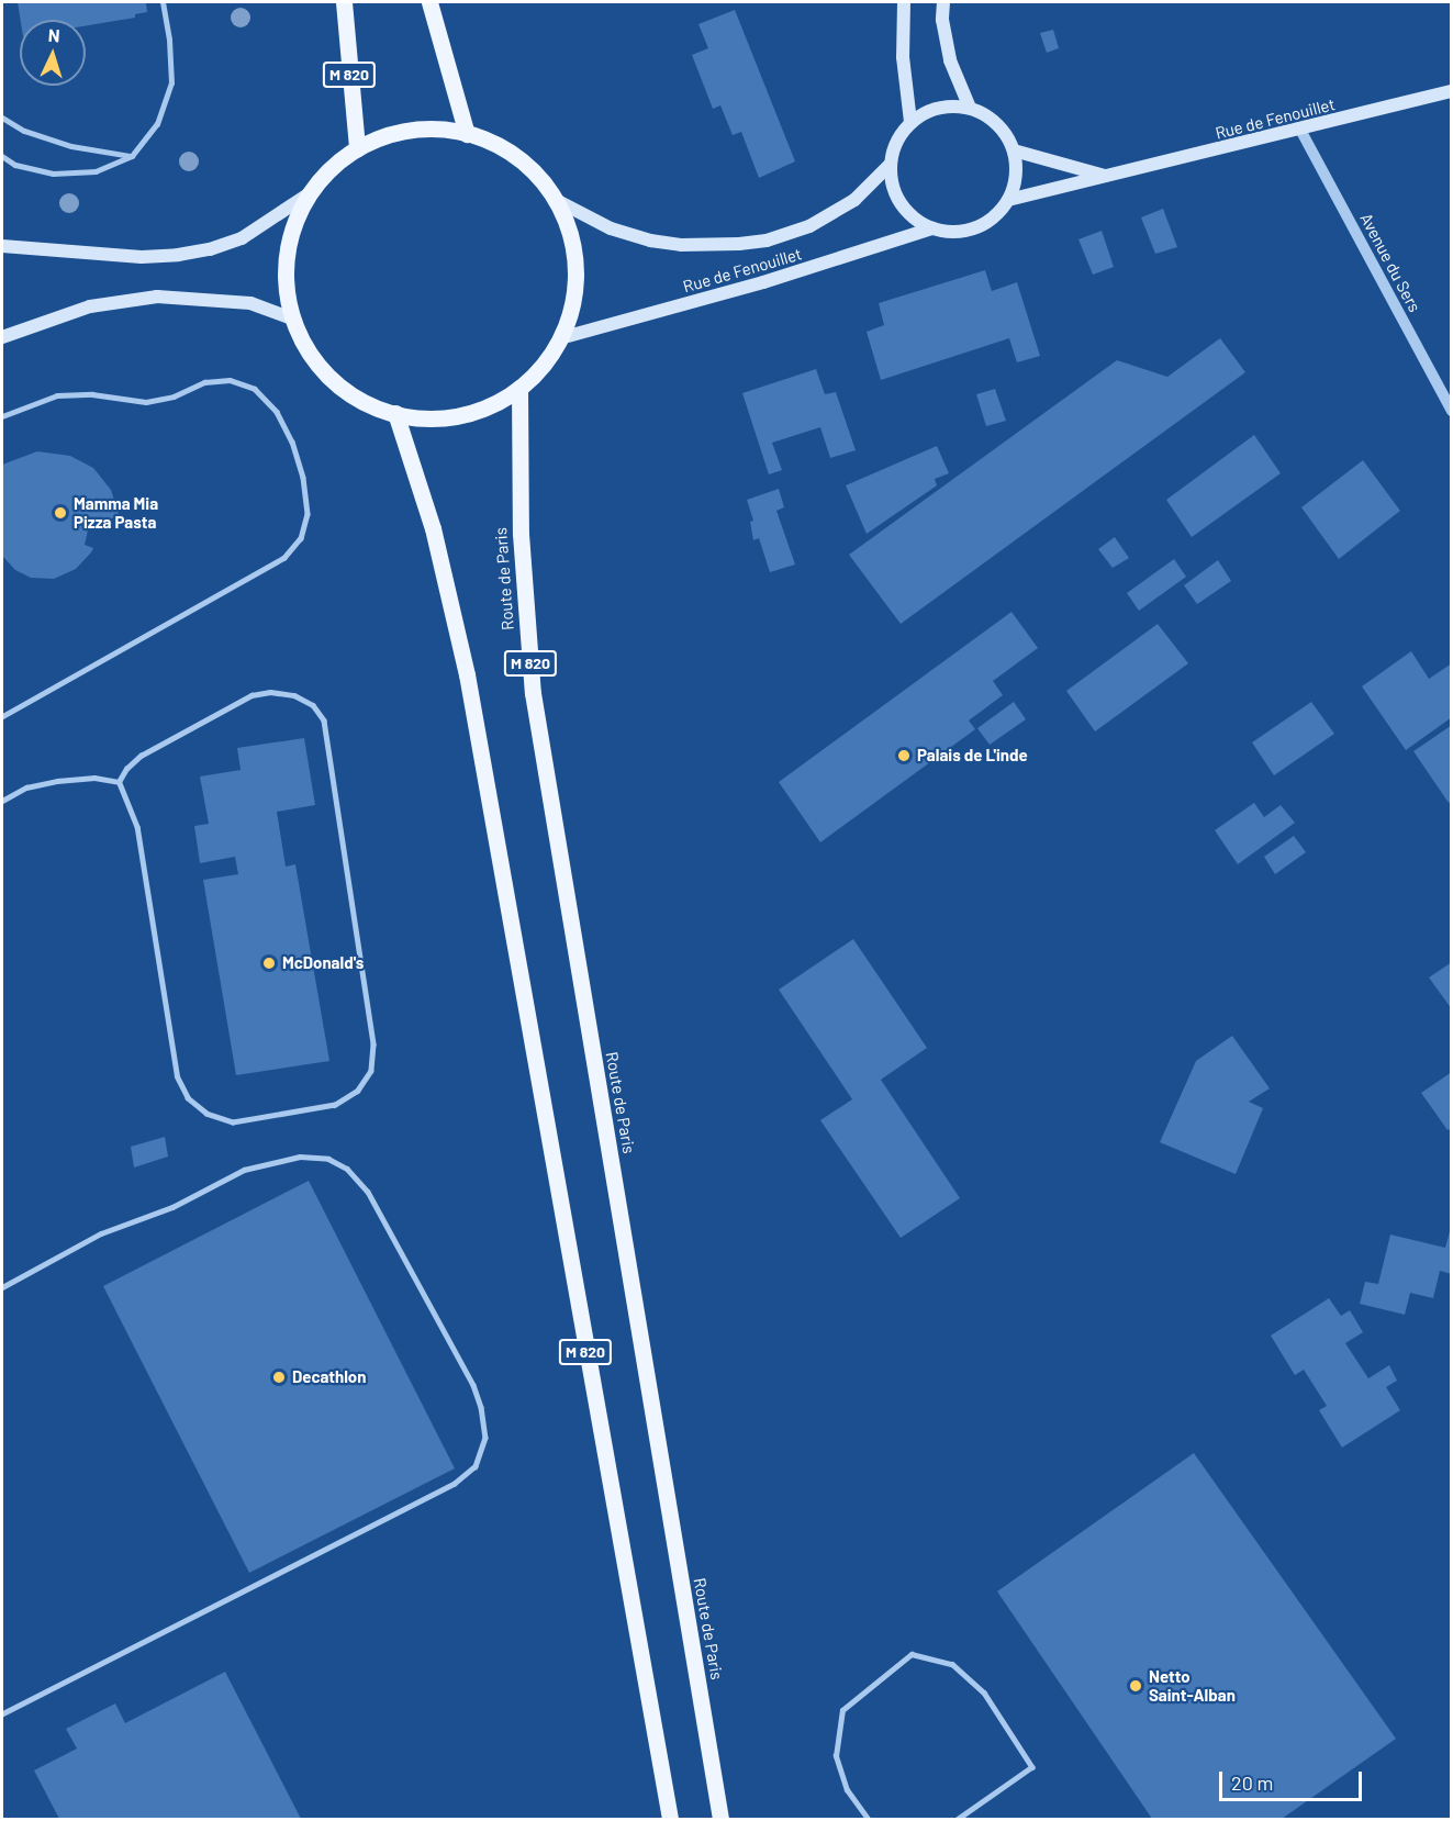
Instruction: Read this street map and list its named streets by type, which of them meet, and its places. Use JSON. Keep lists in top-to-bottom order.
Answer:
{
  "streets": {
    "main road": ["M 820", "Rue de Fenouillet", "Route de Paris"],
    "street": ["Avenue du Sers"]
  },
  "crossings": [
    ["Rue de Fenouillet", "Avenue du Sers"]
  ],
  "places": [
    "Mamma Mia Pizza Pasta",
    "Palais de L'inde",
    "McDonald's",
    "Decathlon",
    "Netto Saint-Alban"
  ],
  "scale_bar": "20 m",
  "north": "top"
}
